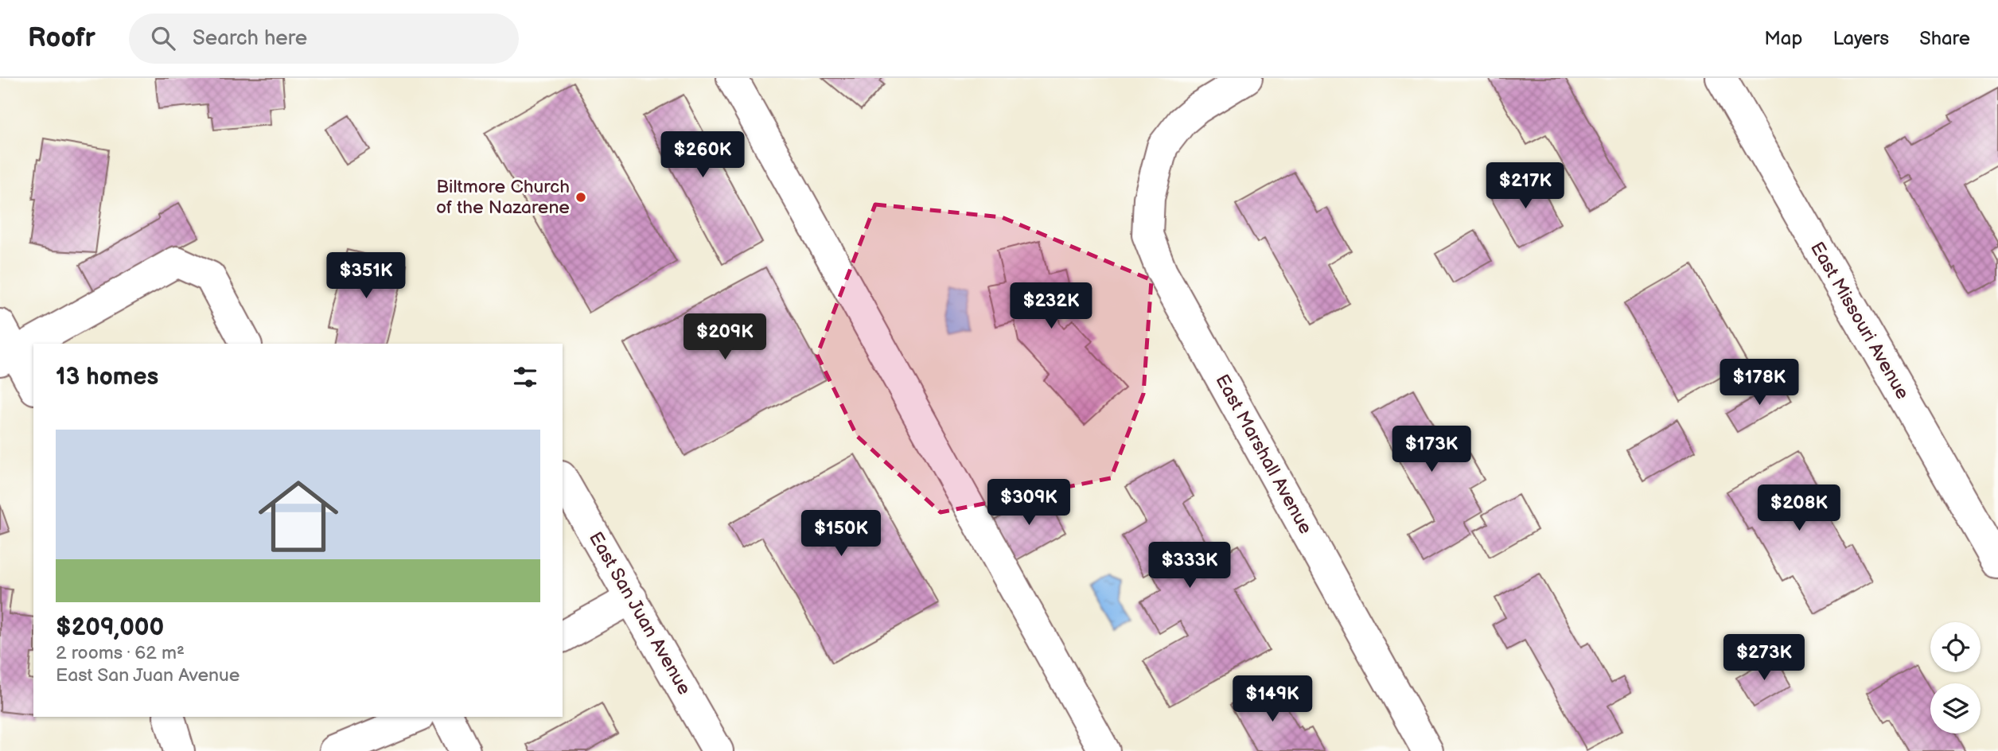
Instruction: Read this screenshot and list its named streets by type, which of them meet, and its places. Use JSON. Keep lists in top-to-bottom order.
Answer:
{
  "streets": {
    "street": ["East Missouri Avenue", "East Marshall Avenue", "East San Juan Avenue"]
  },
  "places": ["Biltmore Church of the Nazarene"],
  "page": {
    "header": "Roofr",
    "search": "Search here",
    "nav": ["Map", "Layers", "Share"],
    "price": [
      "$260K",
      "$217K",
      "$351K",
      "$232K",
      "$209K",
      "$178K",
      "$173K",
      "$309K",
      "$208K",
      "$150K",
      "$333K",
      "$273K",
      "$149K"
    ],
    "heading": "13 homes",
    "list": [
      {
        "name": "$209,000",
        "note": "2 rooms · 62 m² · East San Juan Avenue"
      }
    ]
  }
}
